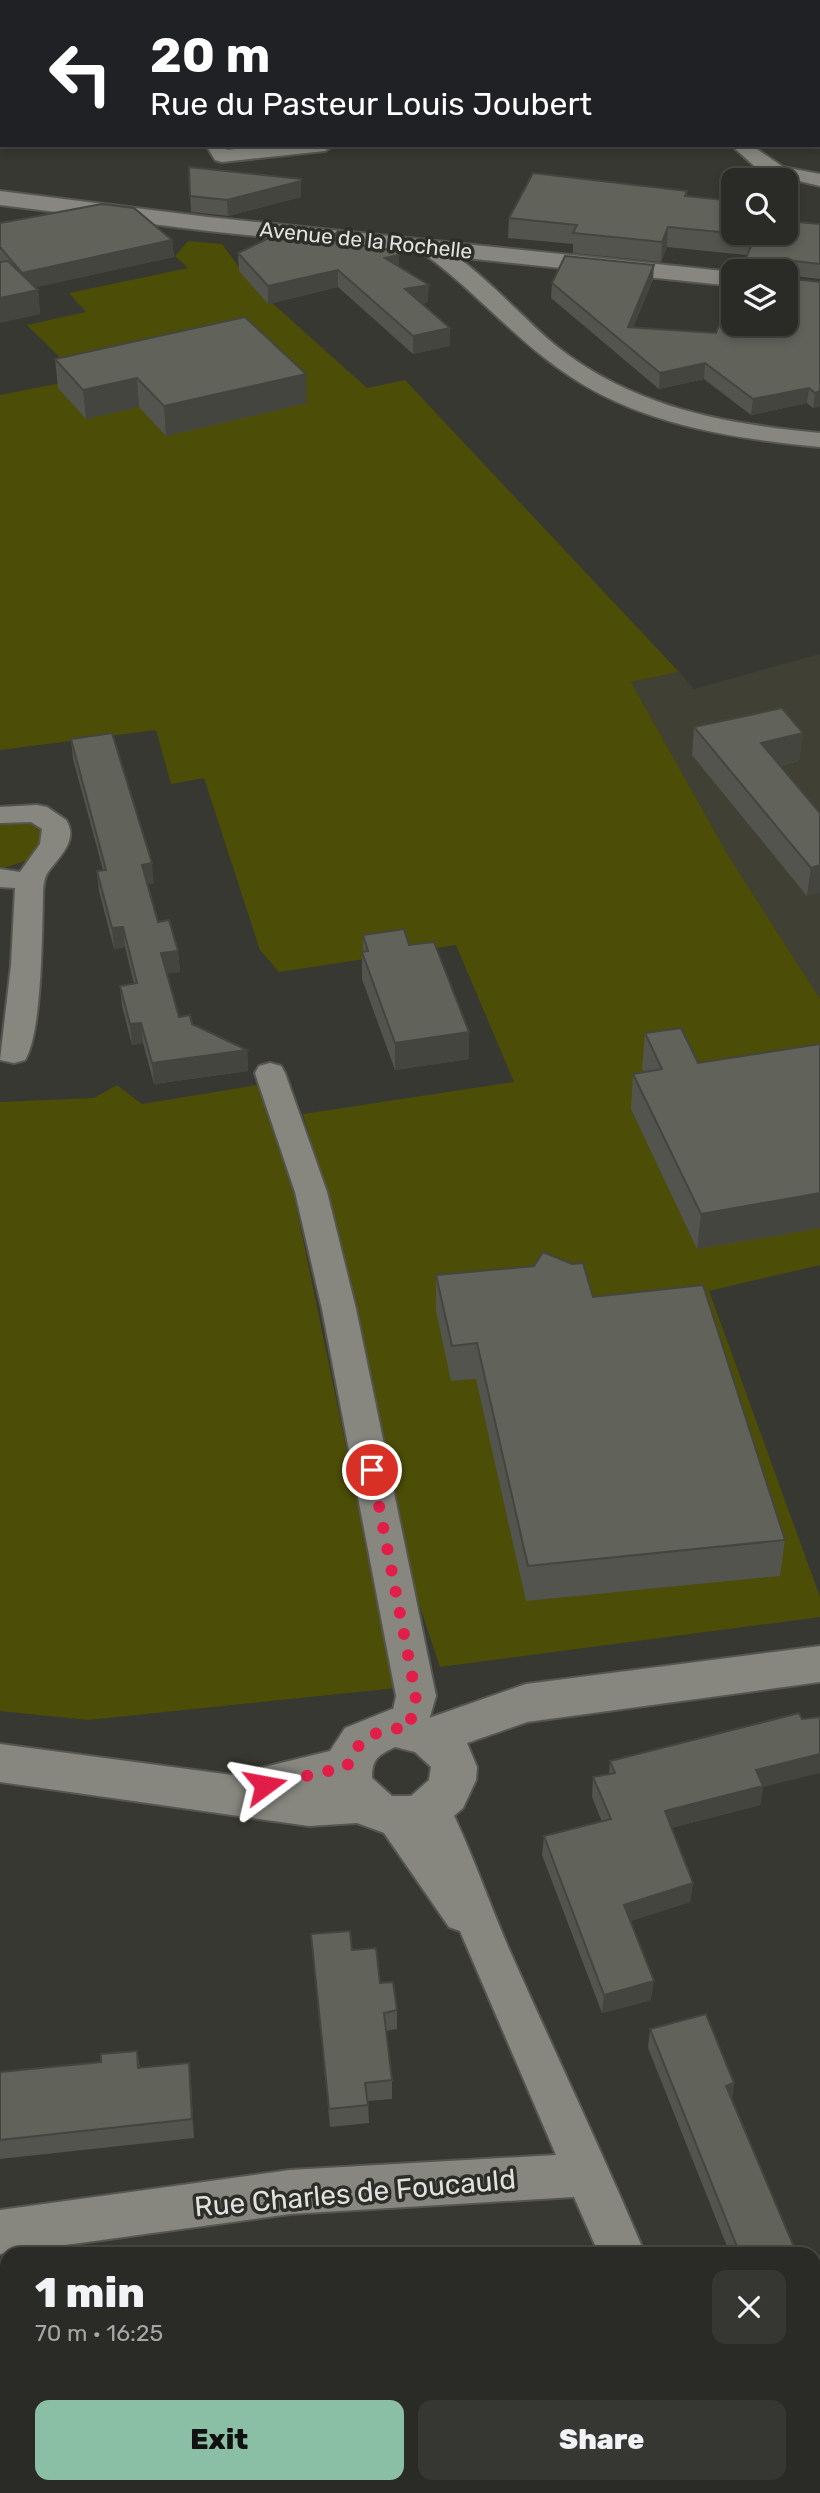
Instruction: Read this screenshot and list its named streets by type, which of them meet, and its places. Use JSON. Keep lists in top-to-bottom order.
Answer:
{
  "streets": {
    "main road": ["Avenue de la Rochelle"],
    "street": ["Rue Charles de Foucauld"]
  },
  "page": {
    "turn": ["20 m", "Rue du Pasteur Louis Joubert"],
    "heading": ["1 min", "70 m · 16:25"],
    "buttons": ["Exit", "Share"]
  }
}
